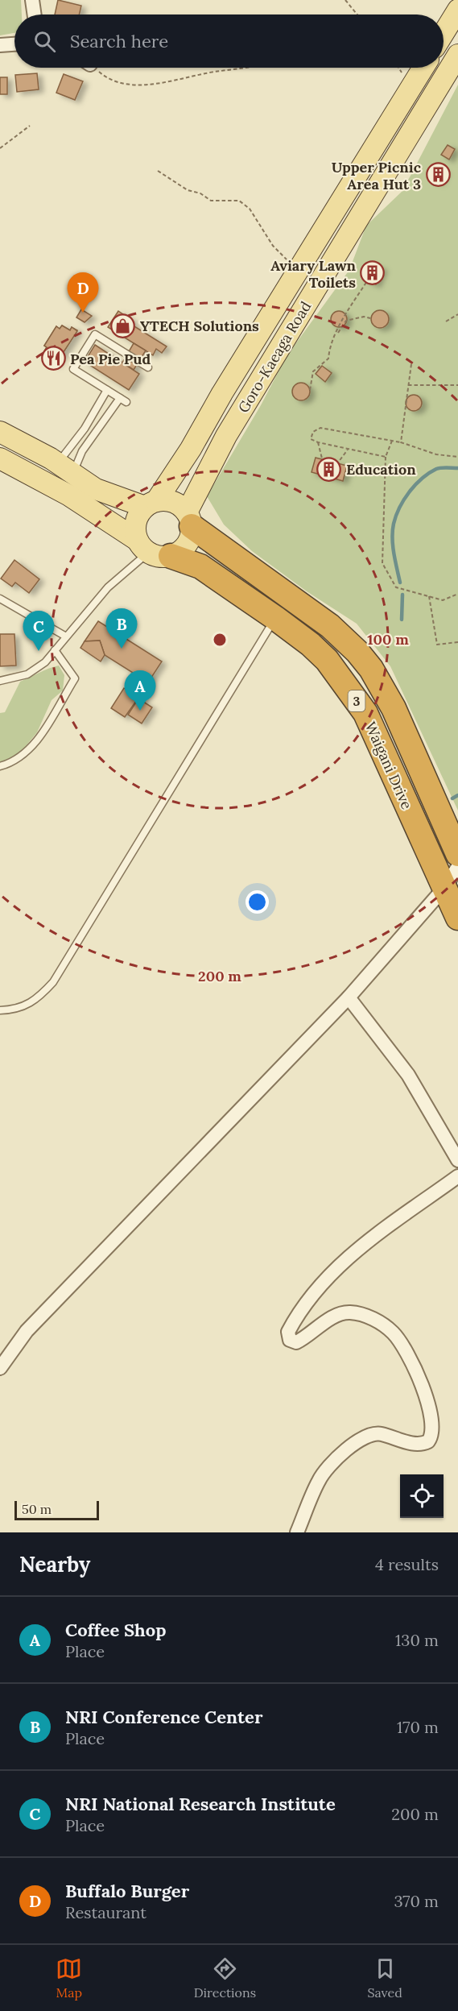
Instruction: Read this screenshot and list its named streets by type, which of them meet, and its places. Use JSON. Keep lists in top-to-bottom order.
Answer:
{
  "streets": {
    "highway": ["3", "Waigani Drive"],
    "main road": ["Goro-Kaeaga Road"]
  },
  "crossings": [
    ["Goro-Kaeaga Road", "Waigani Drive"]
  ],
  "places": {
    "building": ["Upper Picnic Area Hut 3", "Aviary Lawn Toilets", "Education"],
    "shop": ["YTECH Solutions"],
    "restaurant": ["Pea Pie Pud"]
  },
  "scale_bar": "50 m",
  "page": {
    "search": "Search here",
    "pins": [
      "D",
      "B",
      "C",
      "A"
    ],
    "scale": "50 m",
    "heading": ["Nearby", "4 results"],
    "list": [
      {
        "mark": "A",
        "name": "Coffee Shop",
        "note": "Place",
        "value": "130 m"
      },
      {
        "mark": "B",
        "name": "NRI Conference Center",
        "note": "Place",
        "value": "170 m"
      },
      {
        "mark": "C",
        "name": "NRI National Research Institute",
        "note": "Place",
        "value": "200 m"
      },
      {
        "mark": "D",
        "name": "Buffalo Burger",
        "note": "Restaurant",
        "value": "370 m"
      }
    ],
    "nav": ["Map", "Directions", "Saved"]
  },
  "rings": ["100 m", "200 m"]
}
